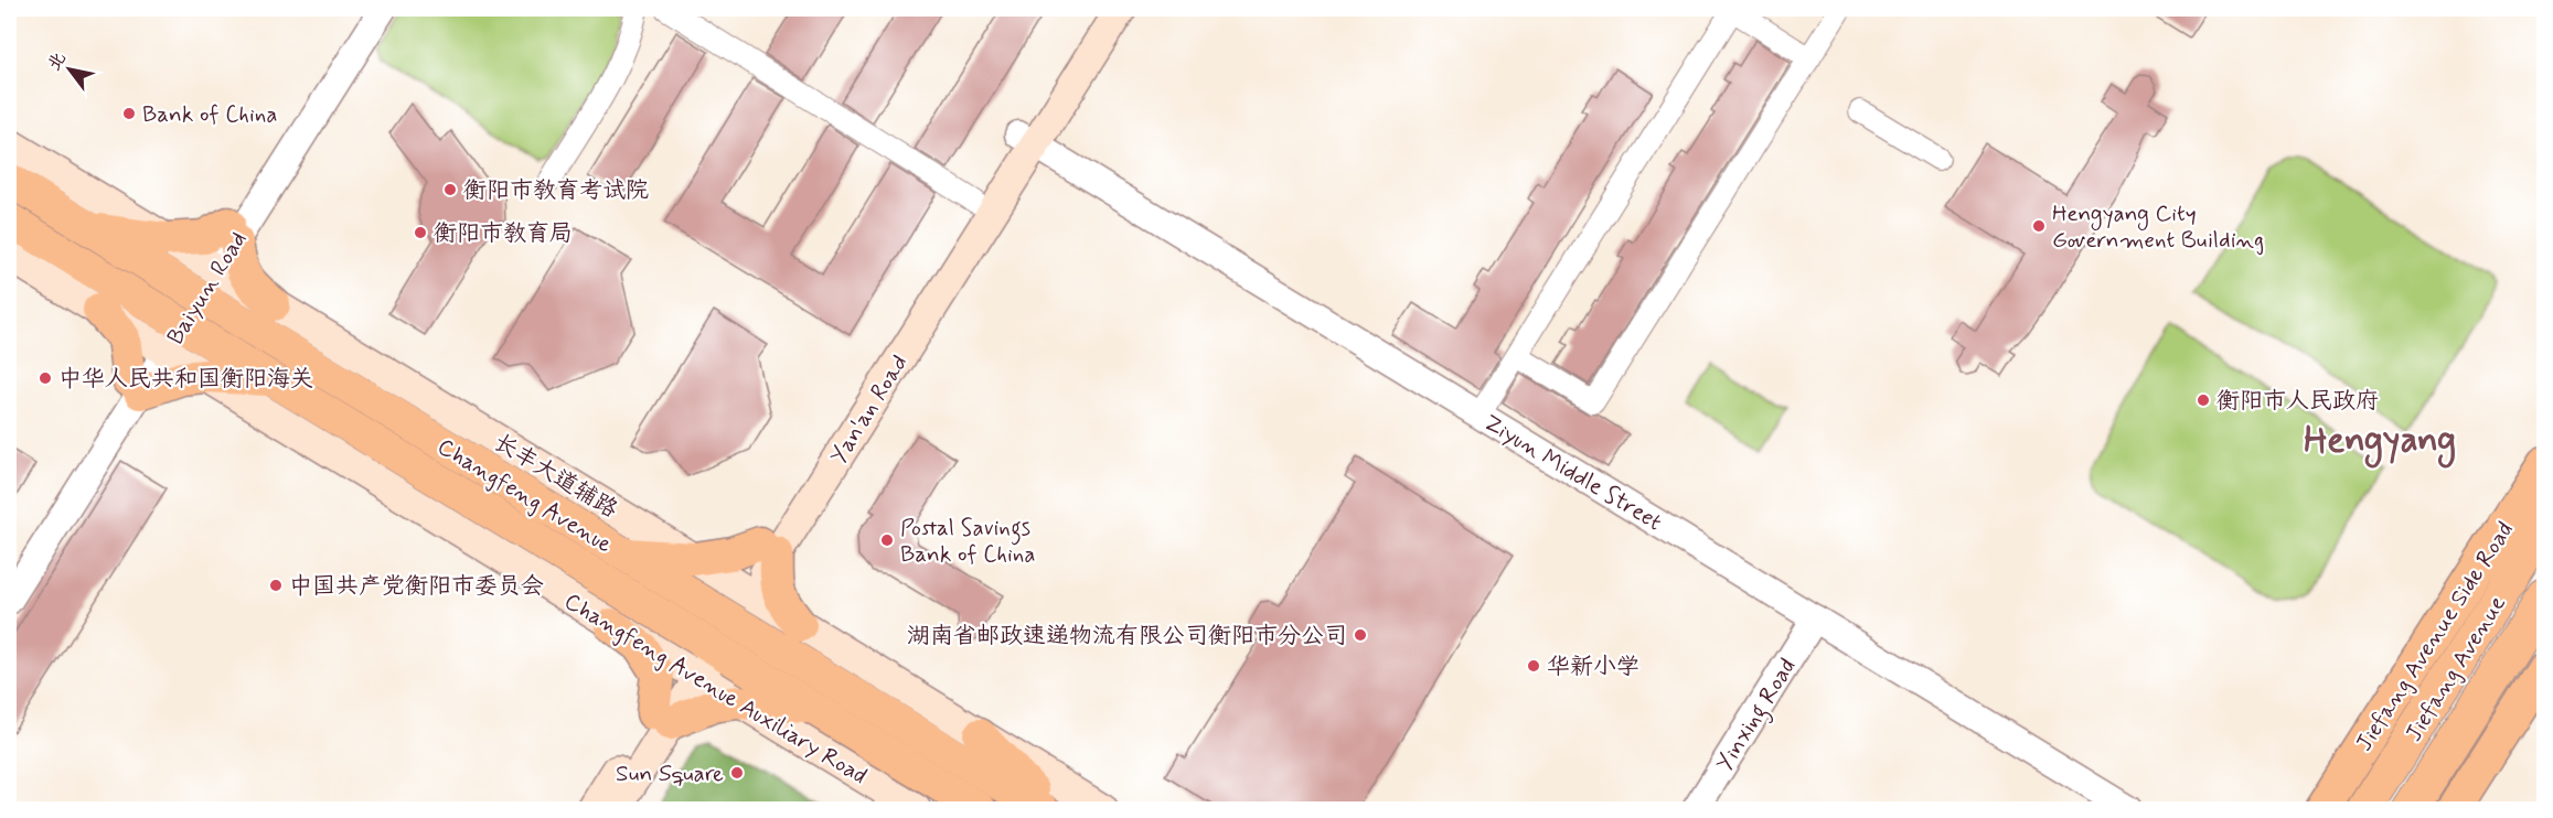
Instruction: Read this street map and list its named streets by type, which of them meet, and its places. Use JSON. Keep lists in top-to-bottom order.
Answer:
{
  "streets": {
    "highway": ["Jiefang Avenue"],
    "main road": [
      "Yan'an Road",
      "长丰大道辅路",
      "Changfeng Avenue",
      "Jiefang Avenue Side Road",
      "Changfeng Avenue Auxiliary Road"
    ],
    "street": ["Baiyun Road", "Ziyun Middle Street", "Yinxing Road"]
  },
  "crossings": [
    ["Baiyun Road", "长丰大道辅路"],
    ["Baiyun Road", "Changfeng Avenue"],
    ["Baiyun Road", "Changfeng Avenue Auxiliary Road"],
    ["Yan'an Road", "Ziyun Middle Street"],
    ["Yan'an Road", "长丰大道辅路"],
    ["Yan'an Road", "Changfeng Avenue"],
    ["Yan'an Road", "Changfeng Avenue Auxiliary Road"],
    ["Ziyun Middle Street", "Yinxing Road"],
    ["长丰大道辅路", "Changfeng Avenue"],
    ["Changfeng Avenue", "Changfeng Avenue Auxiliary Road"]
  ],
  "districts": ["Hengyang"],
  "places": [
    "Bank of China",
    "衡阳市教育考试院",
    "Hengyang City Government Building",
    "衡阳市教育局",
    "中华人民共和国衡阳海关",
    "衡阳市人民政府",
    "Postal Savings Bank of China",
    "中国共产党衡阳市委员会",
    "湖南省邮政速递物流有限公司衡阳市分公司",
    "华新小学",
    "Sun Square"
  ],
  "north": "top left"
}
